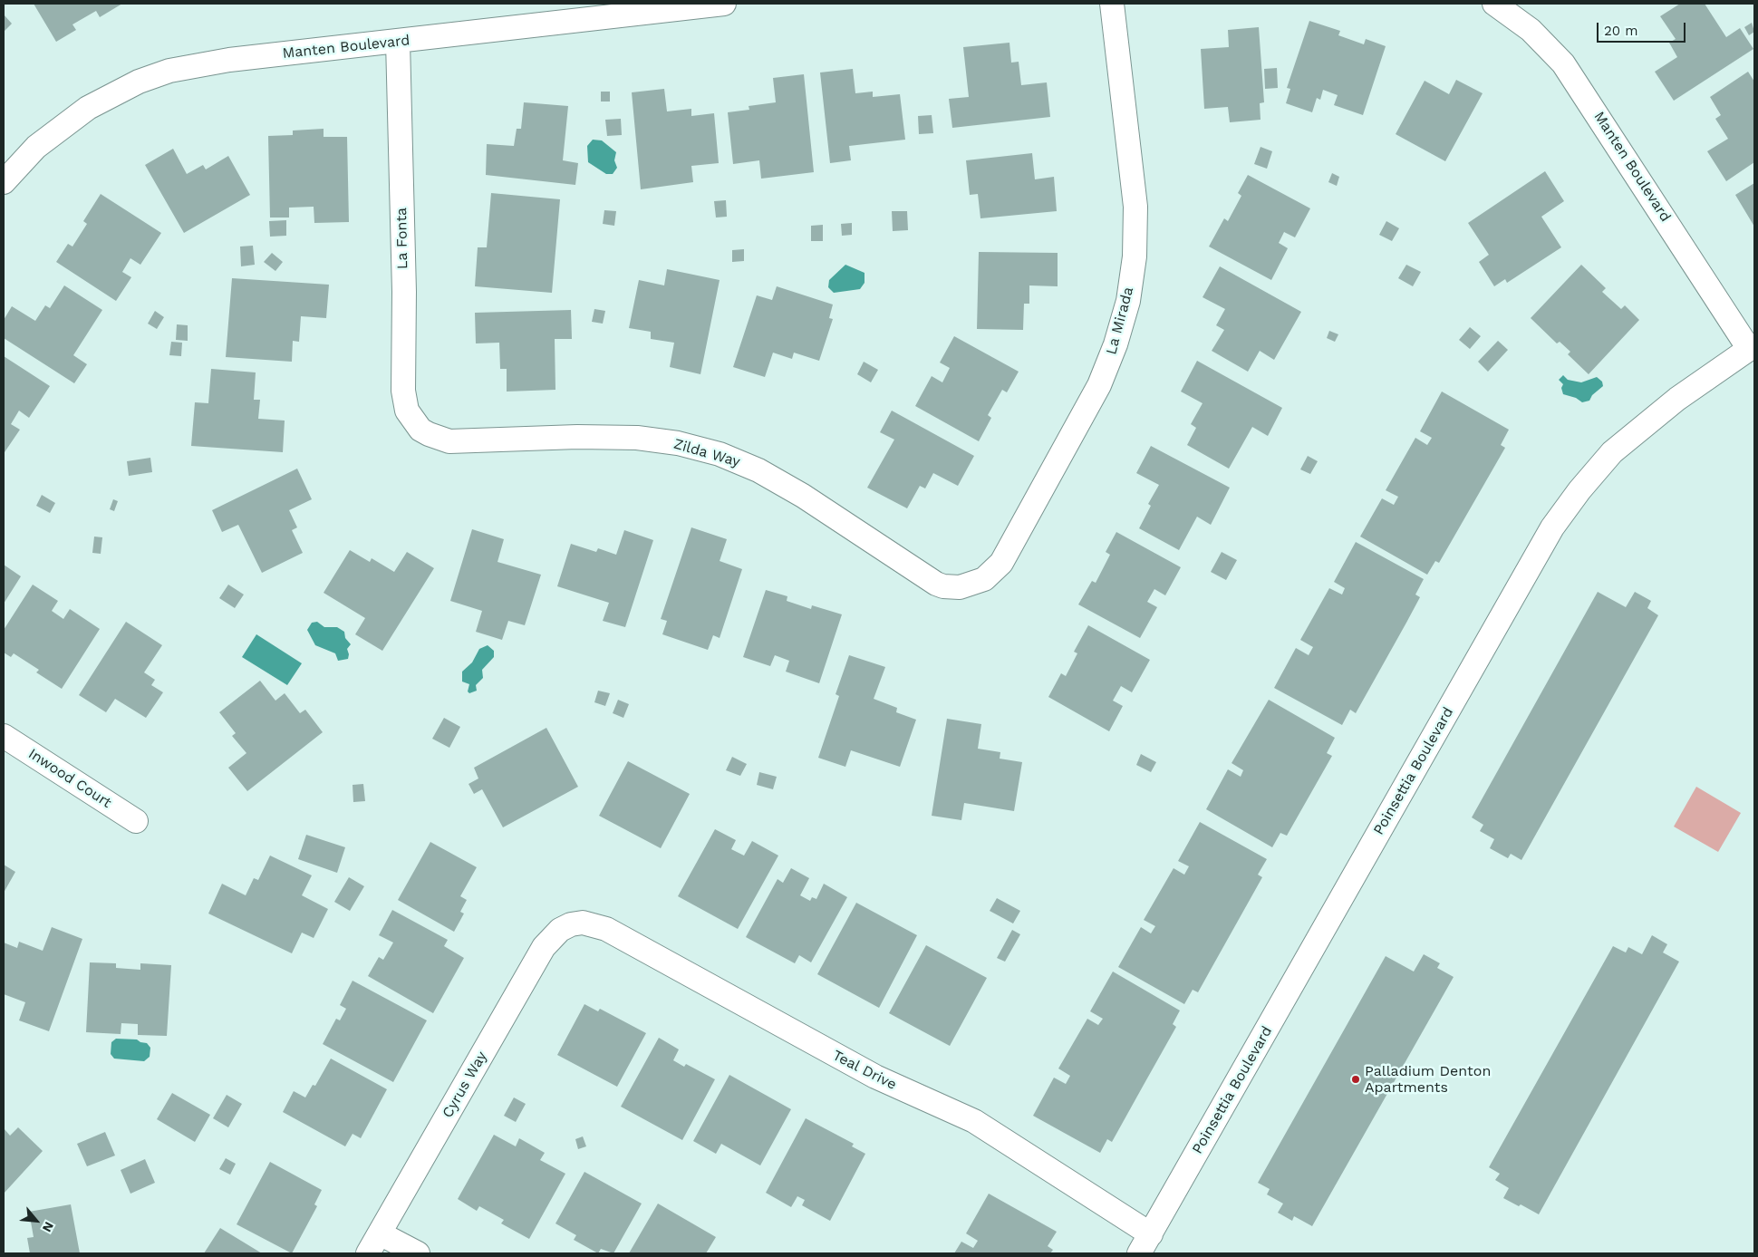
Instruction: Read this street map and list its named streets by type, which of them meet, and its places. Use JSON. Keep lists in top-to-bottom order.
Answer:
{
  "streets": {
    "street": [
      "Manten Boulevard",
      "La Fonta",
      "La Mirada",
      "Zilda Way",
      "Poinsettia Boulevard",
      "Inwood Court",
      "Teal Drive",
      "Cyrus Way"
    ]
  },
  "crossings": [
    ["Manten Boulevard", "La Fonta"],
    ["Manten Boulevard", "Poinsettia Boulevard"],
    ["La Fonta", "Zilda Way"],
    ["La Mirada", "Zilda Way"],
    ["Poinsettia Boulevard", "Teal Drive"],
    ["Teal Drive", "Cyrus Way"]
  ],
  "places": ["Palladium Denton Apartments"],
  "scale_bar": "20 m",
  "north": "bottom right"
}
